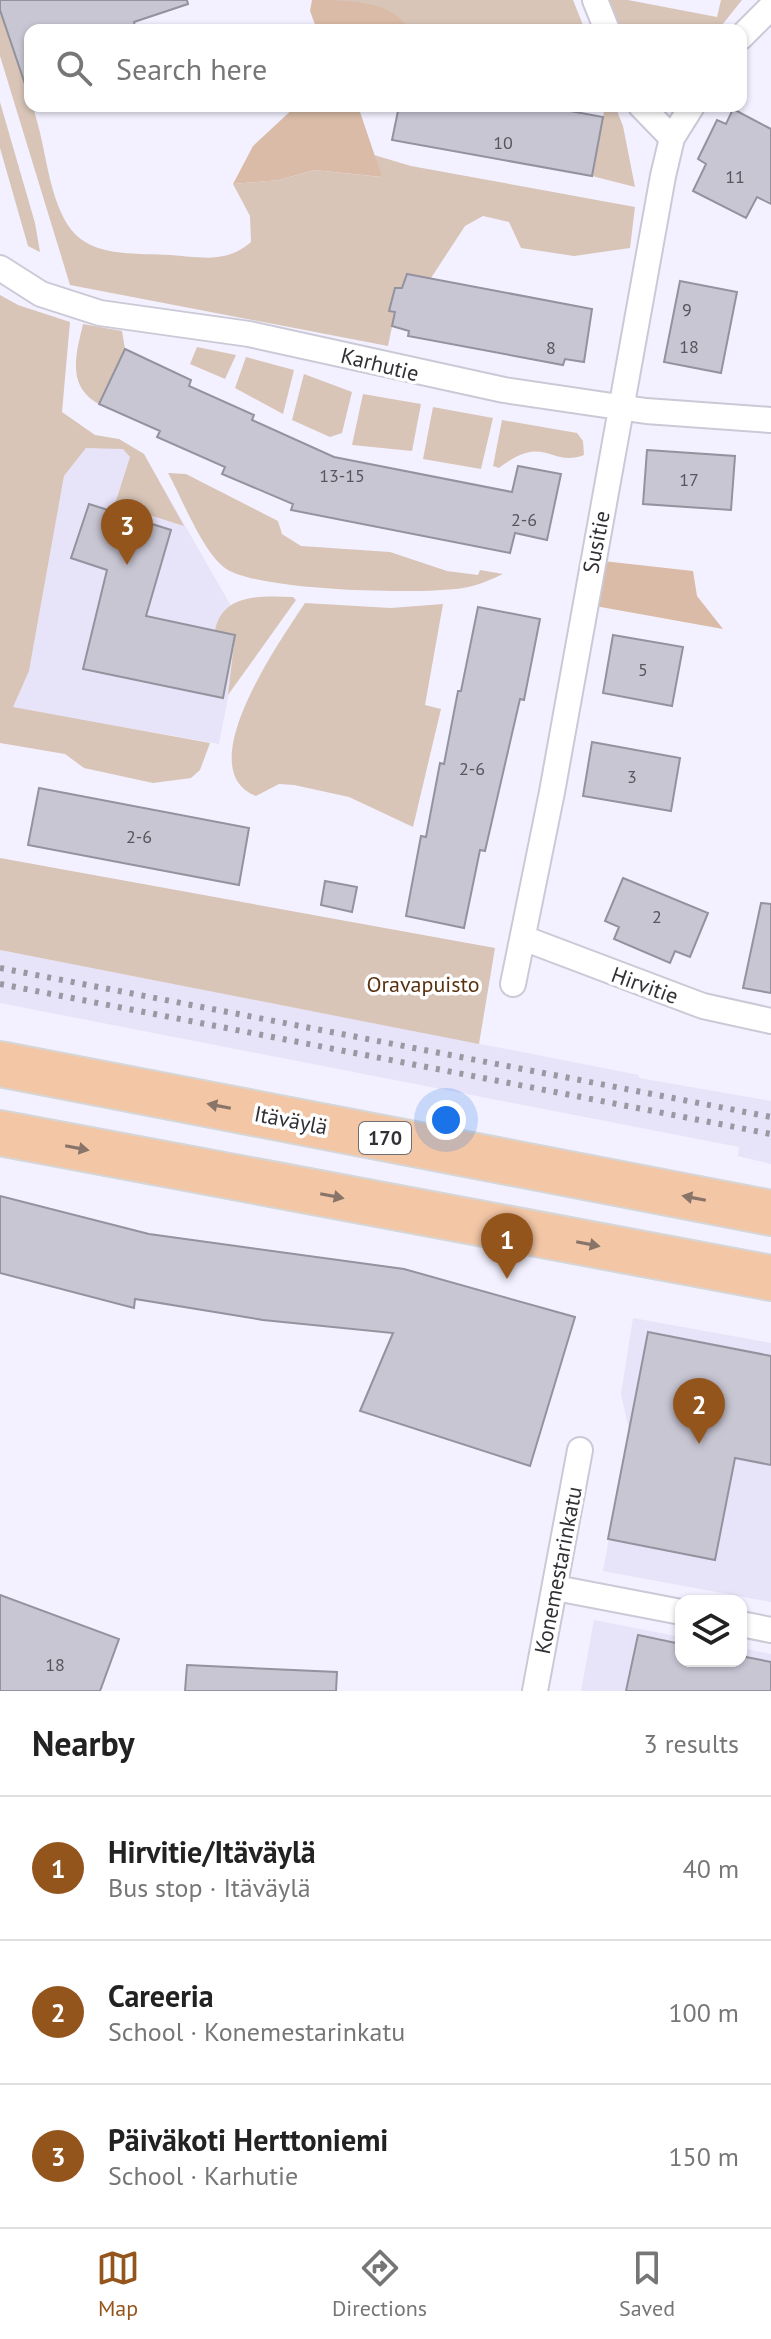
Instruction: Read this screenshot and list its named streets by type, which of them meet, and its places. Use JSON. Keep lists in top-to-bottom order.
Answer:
{
  "streets": {
    "highway": ["Itäväylä", "170"],
    "street": [
      "Karhutie",
      "Susitie",
      "Hirvitie",
      "Konemestarinkatu"
    ]
  },
  "crossings": [
    ["Karhutie", "Susitie"],
    ["Susitie", "Hirvitie"]
  ],
  "parks": ["Oravapuisto"],
  "house_numbers": [
    "10",
    "11",
    "9",
    "18",
    "8",
    "13-15",
    "17",
    "2-6",
    "5",
    "2-6",
    "3",
    "2-6",
    "2",
    "18"
  ],
  "page": {
    "search": "Search here",
    "pins": ["3", "1", "2"],
    "heading": ["Nearby", "3 results"],
    "list": [
      {
        "mark": "1",
        "name": "Hirvitie/Itäväylä",
        "note": "Bus stop · Itäväylä",
        "value": "40 m"
      },
      {
        "mark": "2",
        "name": "Careeria",
        "note": "School · Konemestarinkatu",
        "value": "100 m"
      },
      {
        "mark": "3",
        "name": "Päiväkoti Herttoniemi",
        "note": "School · Karhutie",
        "value": "150 m"
      }
    ],
    "nav": ["Map", "Directions", "Saved"]
  }
}
